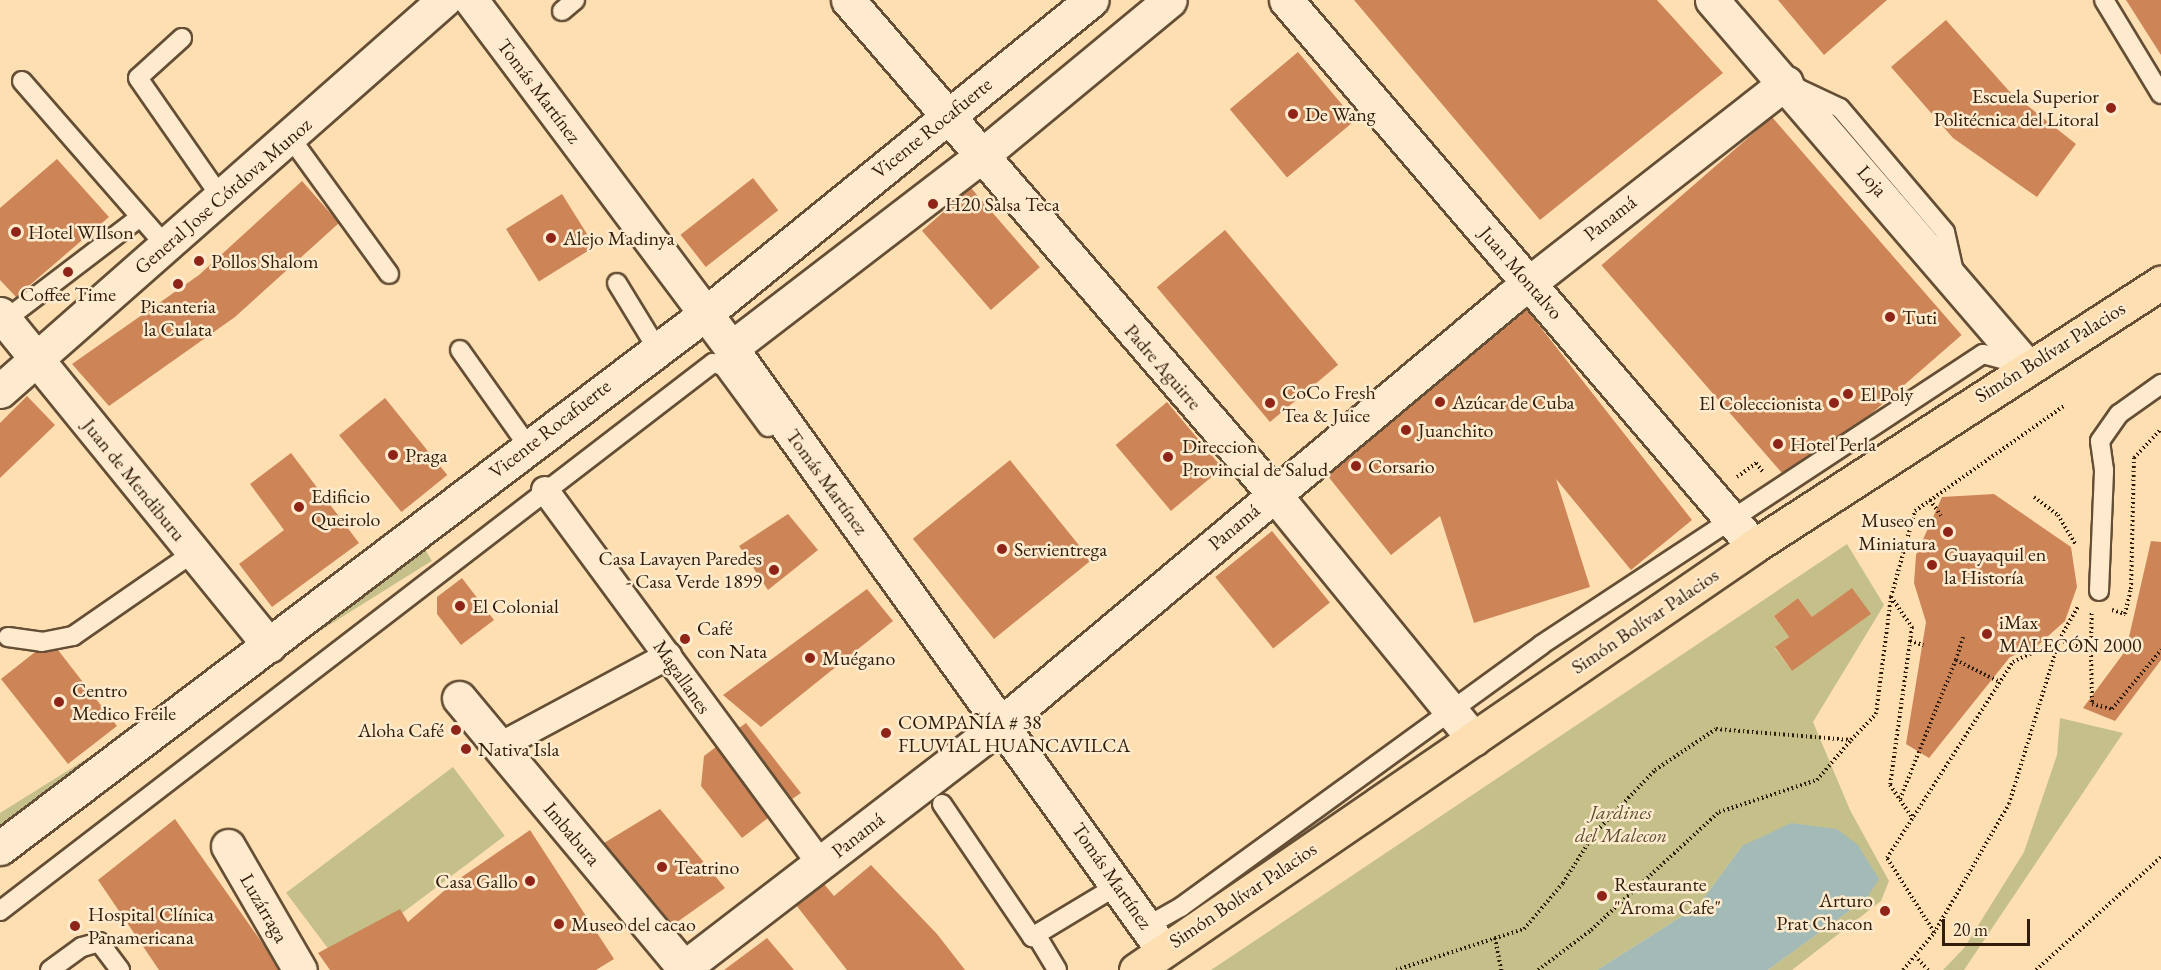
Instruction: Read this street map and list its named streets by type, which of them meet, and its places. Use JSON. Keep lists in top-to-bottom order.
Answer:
{
  "streets": {
    "main road": ["Simón Bolívar Palacios"],
    "street": [
      "Tomás Martínez",
      "Vicente Rocafuerte",
      "Loja",
      "General Jose Córdova Munoz",
      "Panamá",
      "Juan Montalvo",
      "Padre Aguirre",
      "Juan de Mendiburu",
      "Magallanes",
      "Imbabura",
      "Luzárraga"
    ]
  },
  "crossings": [
    ["Tomás Martínez", "Vicente Rocafuerte"],
    ["Tomás Martínez", "Panamá"],
    ["Tomás Martínez", "Simón Bolívar Palacios"],
    ["Vicente Rocafuerte", "Padre Aguirre"],
    ["Vicente Rocafuerte", "Juan de Mendiburu"],
    ["Loja", "Panamá"],
    ["Loja", "Simón Bolívar Palacios"],
    ["General Jose Córdova Munoz", "Juan de Mendiburu"],
    ["Panamá", "Juan Montalvo"],
    ["Panamá", "Padre Aguirre"],
    ["Panamá", "Magallanes"],
    ["Panamá", "Imbabura"],
    ["Juan Montalvo", "Simón Bolívar Palacios"],
    ["Simón Bolívar Palacios", "Padre Aguirre"]
  ],
  "parks": ["Jardines del Malecon"],
  "places": [
    "Escuela Superior Politécnica del Litoral",
    "De Wang",
    "H20 Salsa Teca",
    "Hotel WIlson",
    "Alejo Madinya",
    "Pollos Shalom",
    "Coffee Time",
    "Picanteria la Culata",
    "Tuti",
    "El Poly",
    "Azúcar de Cuba",
    "CoCo Fresh Tea & Juice",
    "El Coleccionista",
    "Juanchito",
    "Hotel Perla",
    "Praga",
    "Direccion Provincial de Salud",
    "Corsario",
    "Edificio Queirolo",
    "Museo en Miniatura",
    "Servientrega",
    "Guayaquil en la Historía",
    "Casa Lavayen Paredes - Casa Verde 1899",
    "El Colonial",
    "iMax MALECÓN 2000",
    "Café con Nata",
    "Muégano",
    "Centro Medico Freile",
    "Aloha Café",
    "COMPAÑÍA # 38 FLUVIAL HUANCAVILCA",
    "Nativa Isla",
    "Teatrino",
    "Casa Gallo",
    "Restaurante \"Aroma Cafe\"",
    "Arturo Prat Chacon",
    "Museo del cacao",
    "Hospital Clínica Panamericana"
  ],
  "scale_bar": "20 m"
}
